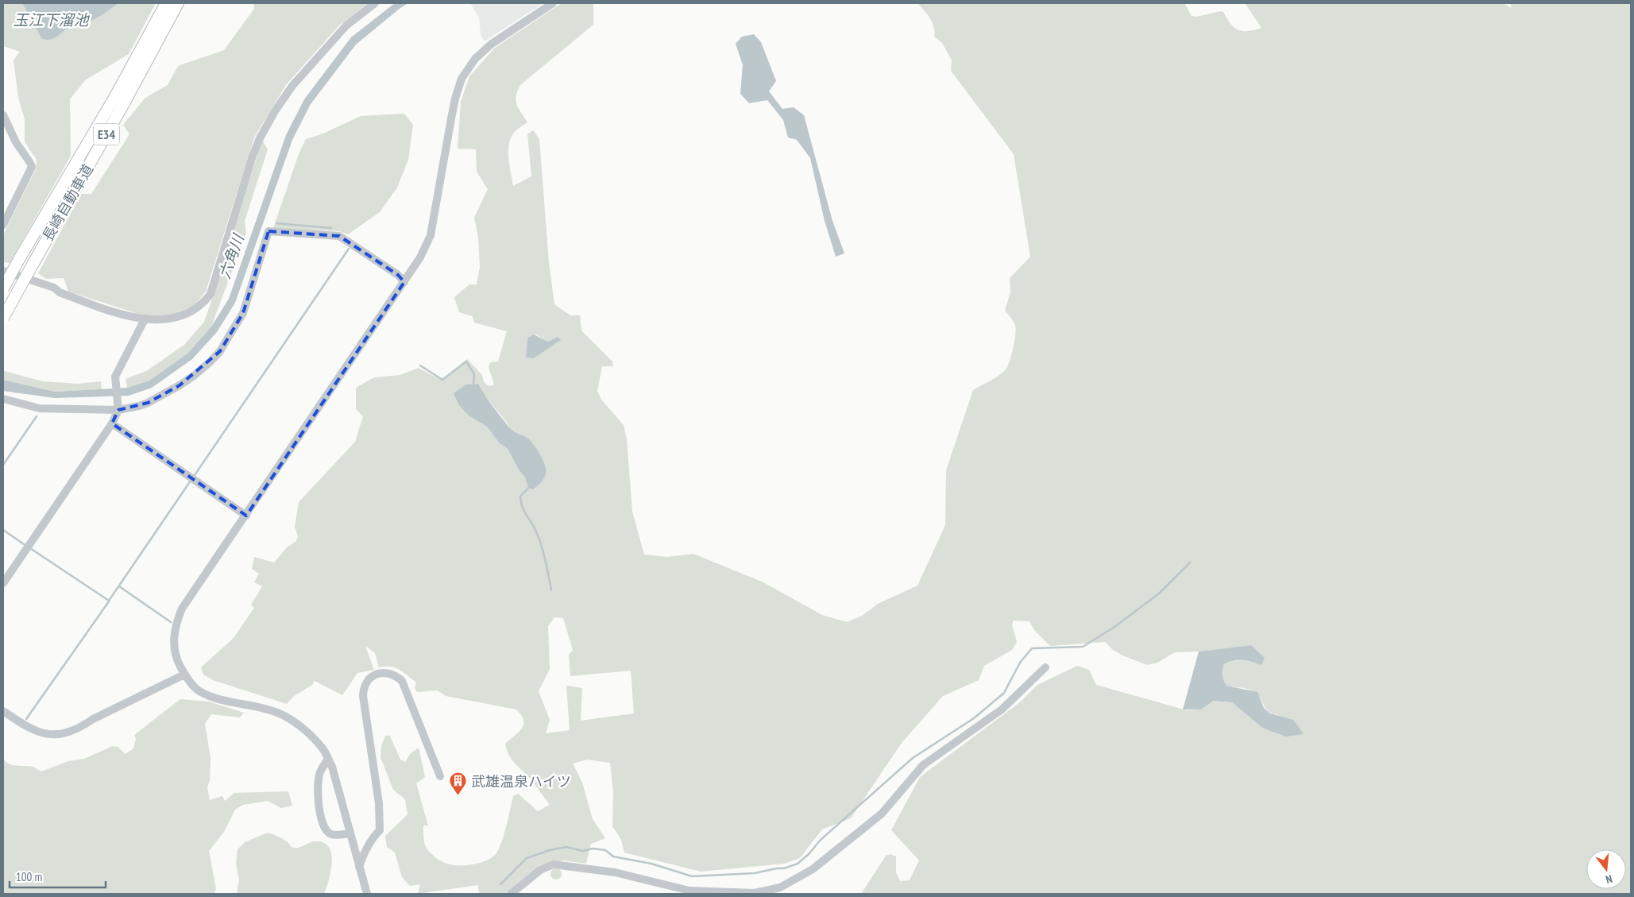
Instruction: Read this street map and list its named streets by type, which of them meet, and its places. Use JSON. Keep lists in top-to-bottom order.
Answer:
{
  "streets": {
    "highway": ["E34", "長崎自動車道"]
  },
  "water": ["玉江下溜池", "六角川"],
  "places": {
    "building": ["武雄温泉ハイツ"]
  },
  "scale_bar": "100 m",
  "north": "bottom"
}
